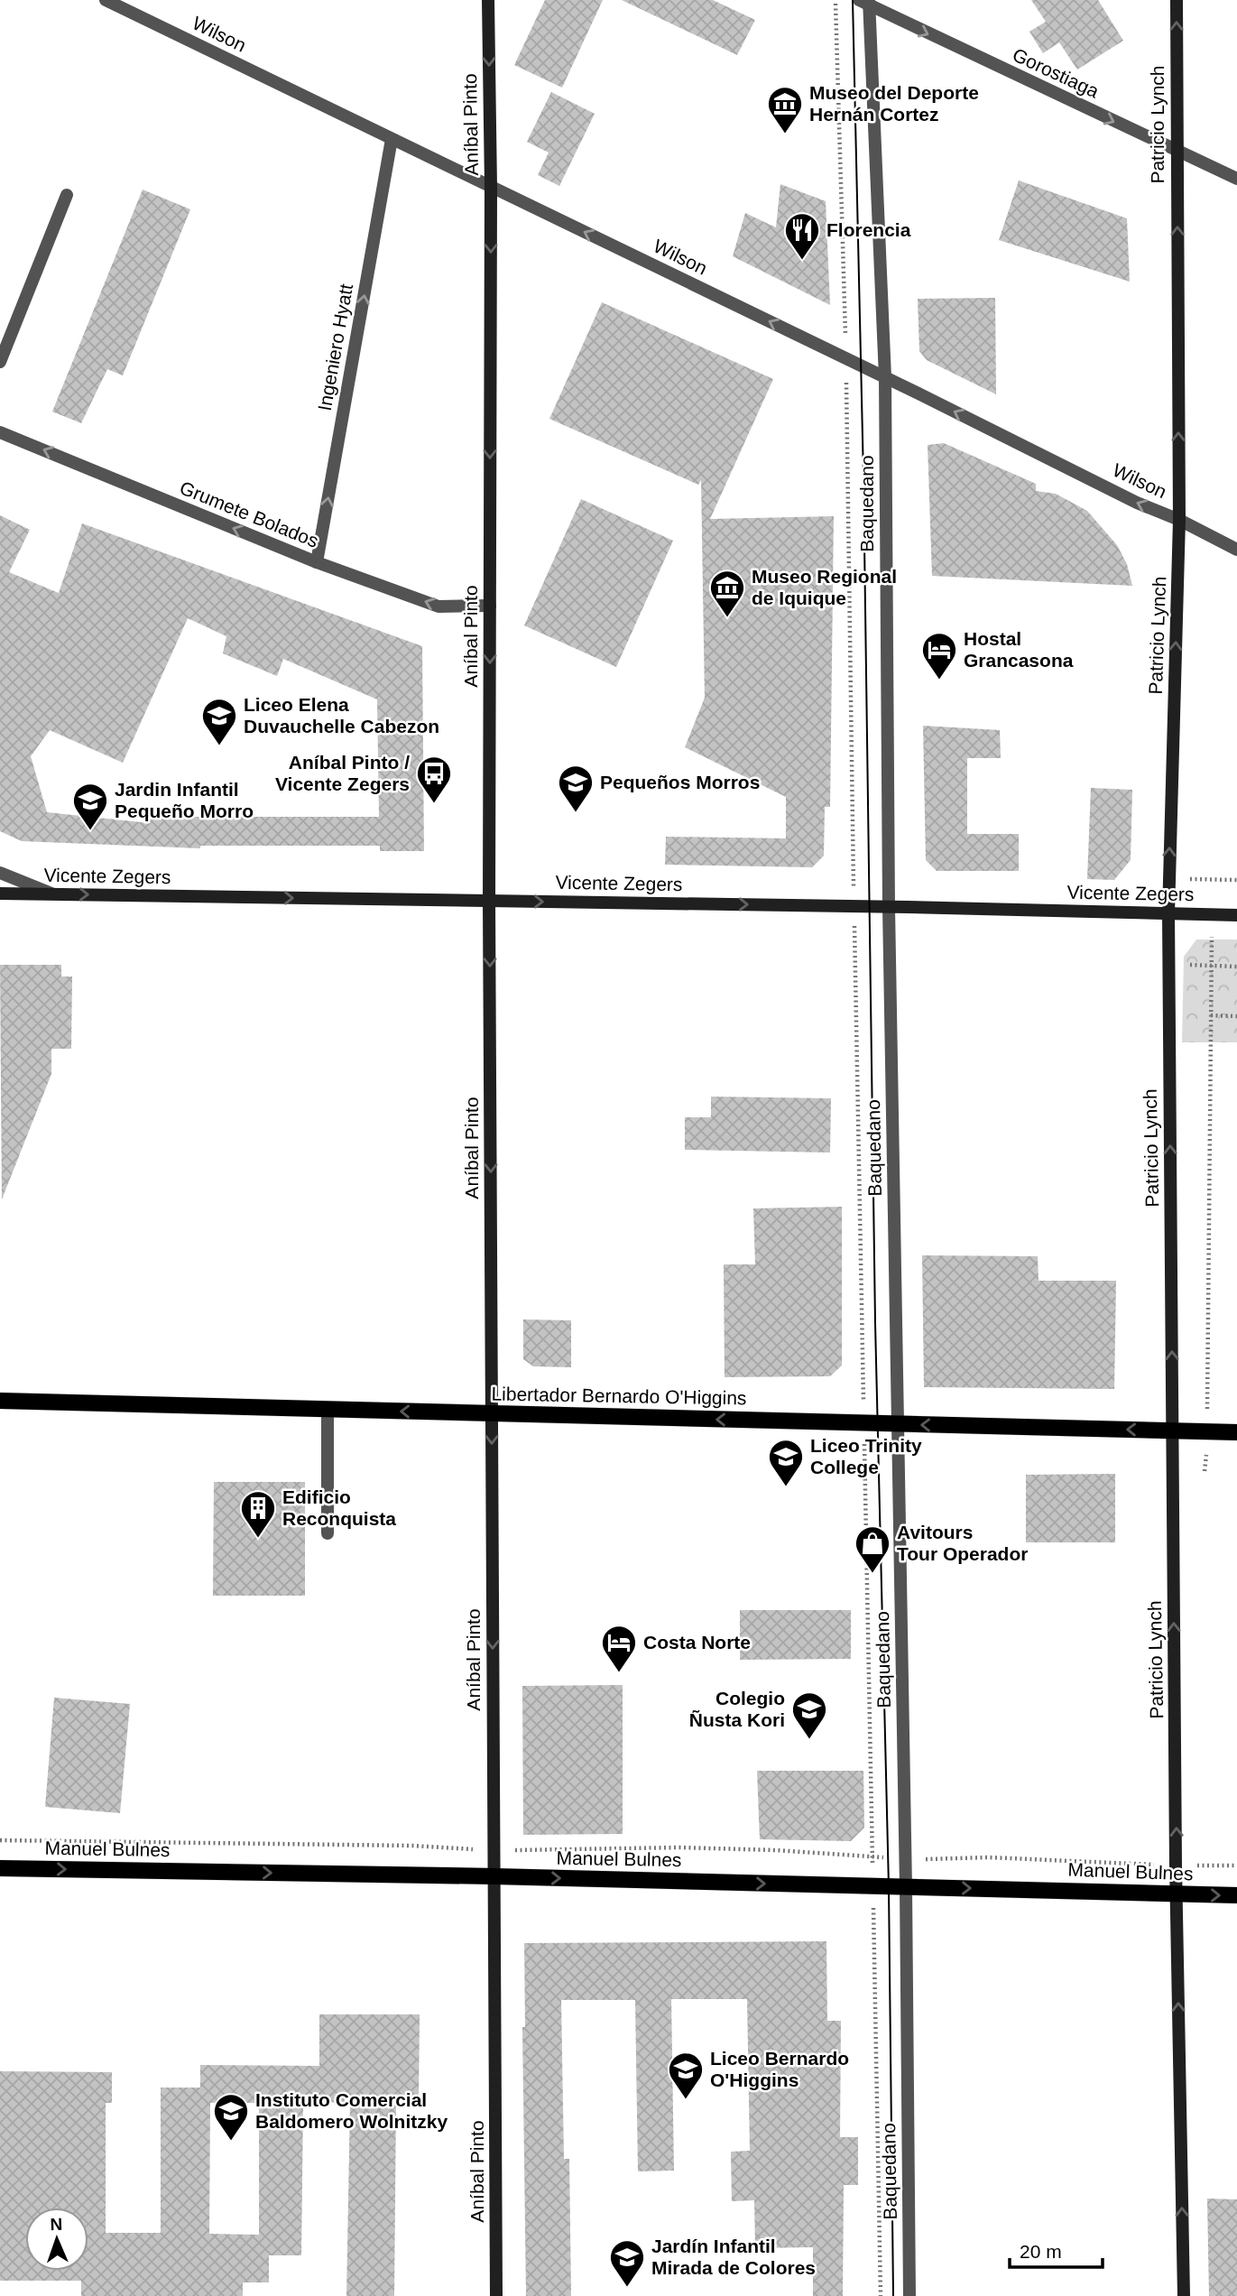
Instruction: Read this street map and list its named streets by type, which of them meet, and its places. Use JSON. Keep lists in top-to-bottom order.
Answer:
{
  "streets": {
    "main road": ["Libertador Bernardo O'Higgins", "Manuel Bulnes"],
    "street": [
      "Wilson",
      "Gorostiaga",
      "Aníbal Pinto",
      "Patricio Lynch",
      "Ingeniero Hyatt",
      "Baquedano",
      "Grumete Bolados",
      "Vicente Zegers"
    ]
  },
  "crossings": [
    ["Wilson", "Aníbal Pinto"],
    ["Wilson", "Patricio Lynch"],
    ["Wilson", "Ingeniero Hyatt"],
    ["Wilson", "Baquedano"],
    ["Gorostiaga", "Patricio Lynch"],
    ["Gorostiaga", "Baquedano"],
    ["Aníbal Pinto", "Grumete Bolados"],
    ["Aníbal Pinto", "Vicente Zegers"],
    ["Aníbal Pinto", "Libertador Bernardo O'Higgins"],
    ["Aníbal Pinto", "Manuel Bulnes"],
    ["Patricio Lynch", "Vicente Zegers"],
    ["Patricio Lynch", "Libertador Bernardo O'Higgins"],
    ["Patricio Lynch", "Manuel Bulnes"],
    ["Ingeniero Hyatt", "Grumete Bolados"],
    ["Baquedano", "Vicente Zegers"],
    ["Baquedano", "Libertador Bernardo O'Higgins"],
    ["Baquedano", "Manuel Bulnes"]
  ],
  "one_way": [
    "Wilson",
    "Gorostiaga",
    "Aníbal Pinto",
    "Patricio Lynch",
    "Ingeniero Hyatt",
    "Grumete Bolados",
    "Vicente Zegers",
    "Libertador Bernardo O'Higgins",
    "Manuel Bulnes"
  ],
  "places": {
    "museum": ["Museo del Deporte Hernán Cortez", "Museo Regional de Iquique"],
    "restaurant": ["Florencia"],
    "hotel": ["Hostal Grancasona", "Costa Norte"],
    "school or university": [
      "Liceo Elena Duvauchelle Cabezon",
      "Pequeños Morros",
      "Jardin Infantil Pequeño Morro",
      "Liceo Trinity College",
      "Colegio Ñusta Kori",
      "Liceo Bernardo O'Higgins",
      "Instituto Comercial Baldomero Wolnitzky",
      "Jardín Infantil Mirada de Colores"
    ],
    "bus stop": ["Aníbal Pinto / Vicente Zegers"],
    "building": ["Edificio Reconquista"],
    "shop": ["Avitours Tour Operador"]
  },
  "scale_bar": "20 m",
  "north": "top"
}
